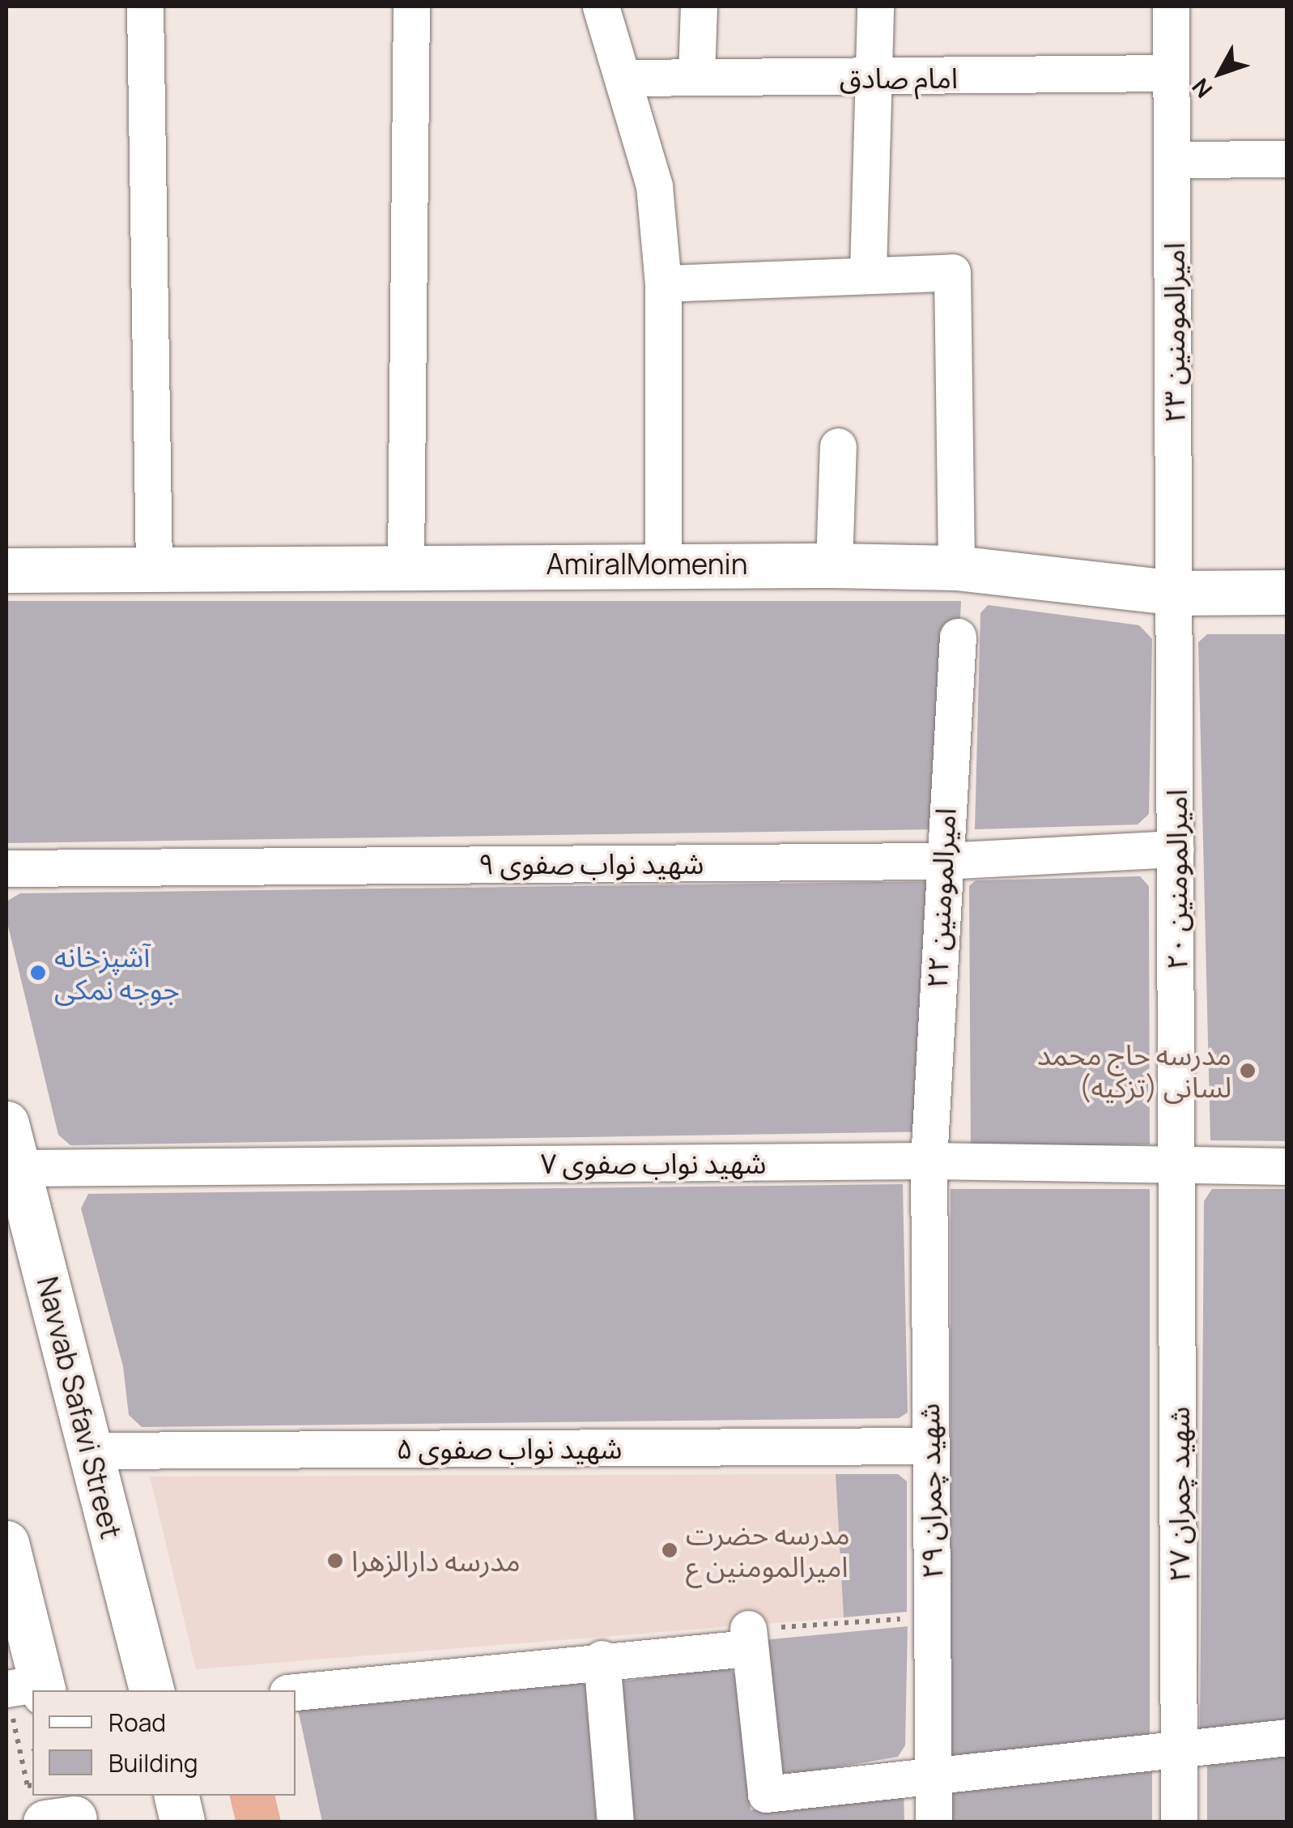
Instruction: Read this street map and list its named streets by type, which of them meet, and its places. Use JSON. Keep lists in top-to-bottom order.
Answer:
{
  "streets": {
    "street": [
      "امام صادق",
      "امیرالمومنین ۲۳",
      "AmiralMomenin",
      "شهید نواب صفوی ۹",
      "امیرالمومنین ۲۰",
      "امیرالمومنین ۲۲",
      "شهید نواب صفوی ۷",
      "Navvab Safavi Street",
      "شهید نواب صفوی ۵",
      "شهید چمران ۲۹",
      "شهید چمران ۲۷"
    ]
  },
  "crossings": [
    ["امام صادق", "امیرالمومنین ۲۳"],
    ["امیرالمومنین ۲۳", "AmiralMomenin"],
    ["امیرالمومنین ۲۳", "امیرالمومنین ۲۰"],
    ["AmiralMomenin", "امیرالمومنین ۲۰"],
    ["شهید نواب صفوی ۹", "امیرالمومنین ۲۰"],
    ["شهید نواب صفوی ۹", "امیرالمومنین ۲۲"],
    ["امیرالمومنین ۲۰", "شهید نواب صفوی ۷"],
    ["امیرالمومنین ۲۰", "شهید چمران ۲۷"],
    ["امیرالمومنین ۲۲", "شهید نواب صفوی ۷"],
    ["امیرالمومنین ۲۲", "شهید چمران ۲۹"],
    ["شهید نواب صفوی ۷", "Navvab Safavi Street"],
    ["شهید نواب صفوی ۷", "شهید چمران ۲۹"],
    ["شهید نواب صفوی ۷", "شهید چمران ۲۷"],
    ["Navvab Safavi Street", "شهید نواب صفوی ۵"],
    ["شهید نواب صفوی ۵", "شهید چمران ۲۹"]
  ],
  "places": [
    "آشپزخانه جوجه نمکی",
    "مدرسه حاج محمد لسانی (تزکیه)",
    "مدرسه حضرت امیرالمومنین ع",
    "مدرسه دارالزهرا"
  ],
  "legend": ["Road", "Building"],
  "north": "bottom left"
}
